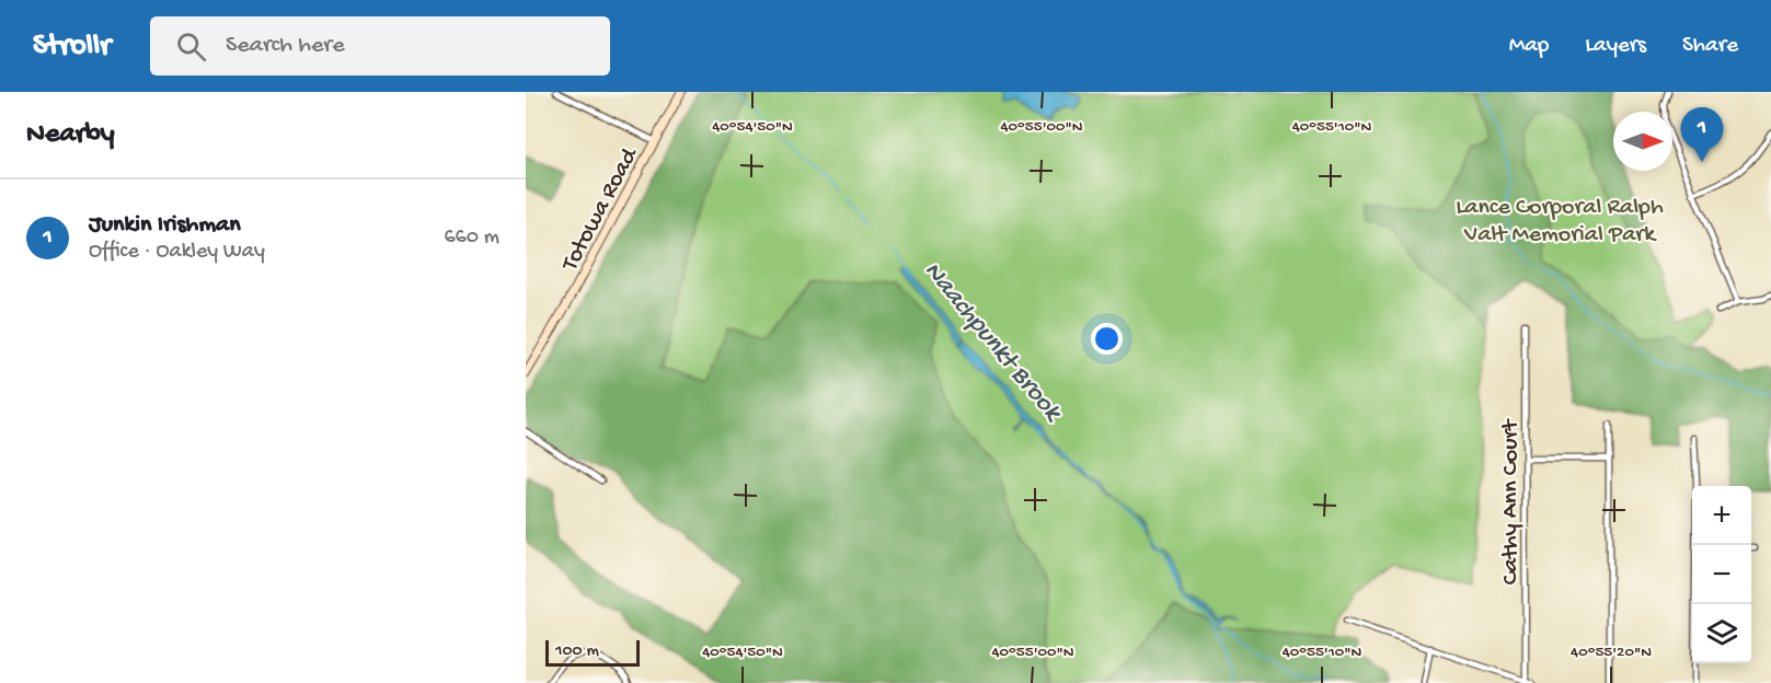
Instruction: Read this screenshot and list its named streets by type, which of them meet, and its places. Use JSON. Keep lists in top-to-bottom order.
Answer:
{
  "streets": {
    "main road": ["Totowa Road"],
    "street": ["Cathy Ann Court"]
  },
  "water": ["Naachpunkt Brook"],
  "parks": ["Lance Corporal Ralph Valt Memorial Park"],
  "scale_bar": "100 m",
  "north": "right",
  "page": {
    "header": "Strollr",
    "search": "Search here",
    "nav": ["Map", "Layers", "Share"],
    "heading": "Nearby",
    "pins": "1",
    "list": [
      {
        "mark": "1",
        "name": "Junkin Irishman",
        "note": "Office · Oakley Way",
        "value": "660 m"
      }
    ],
    "map_buttons": ["+", "−"],
    "scale": "100 m"
  },
  "coordinates": [
    "40°54'50\"N",
    "40°55'00\"N",
    "40°55'10\"N",
    "40°55'20\"N"
  ]
}
